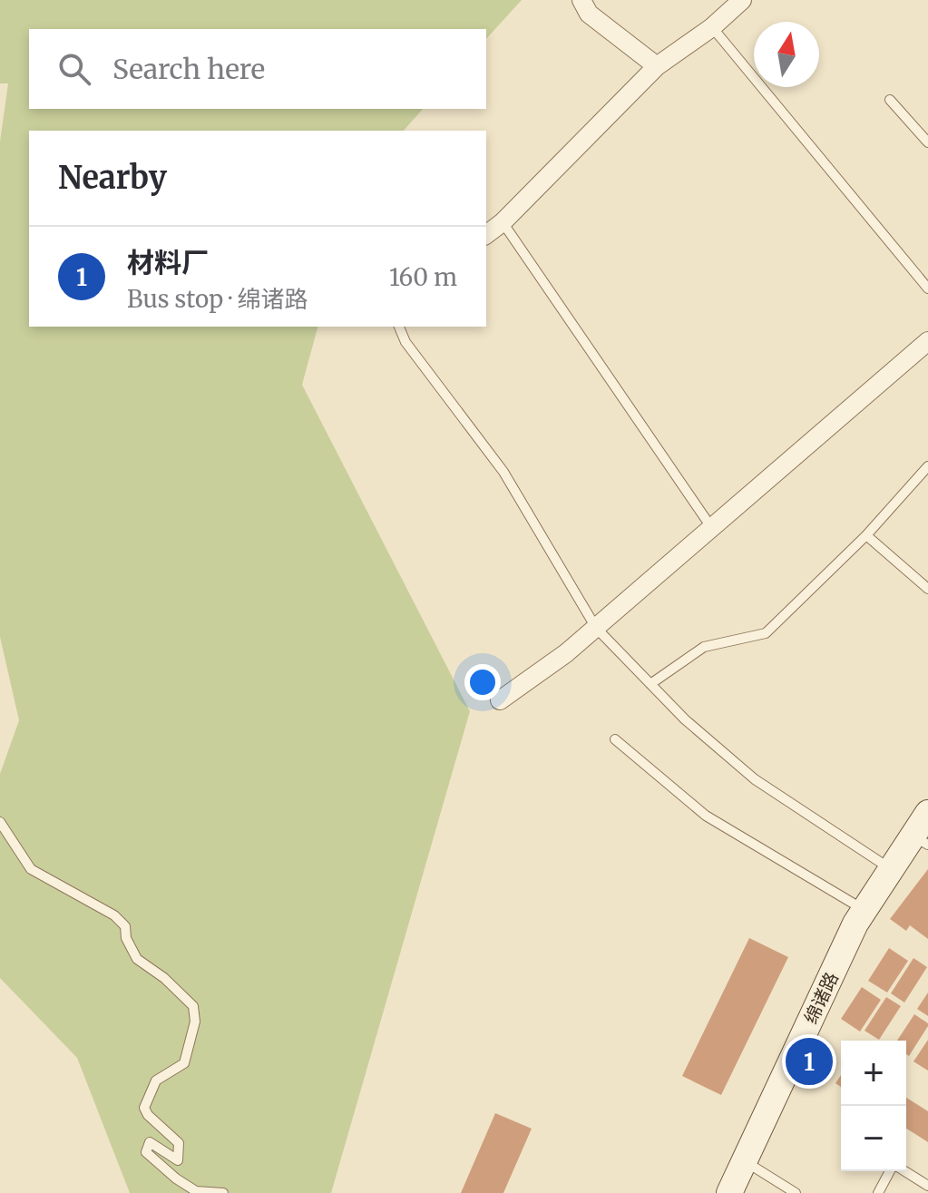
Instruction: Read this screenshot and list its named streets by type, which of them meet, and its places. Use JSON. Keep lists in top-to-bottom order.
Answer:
{
  "streets": {
    "street": ["绵诸路"]
  },
  "north": "top",
  "page": {
    "search": "Search here",
    "heading": "Nearby",
    "list": [
      {
        "mark": "1",
        "name": "材料厂",
        "note": "Bus stop · 绵诸路",
        "value": "160 m"
      }
    ],
    "pins": "1",
    "map_buttons": ["+", "−"]
  }
}
